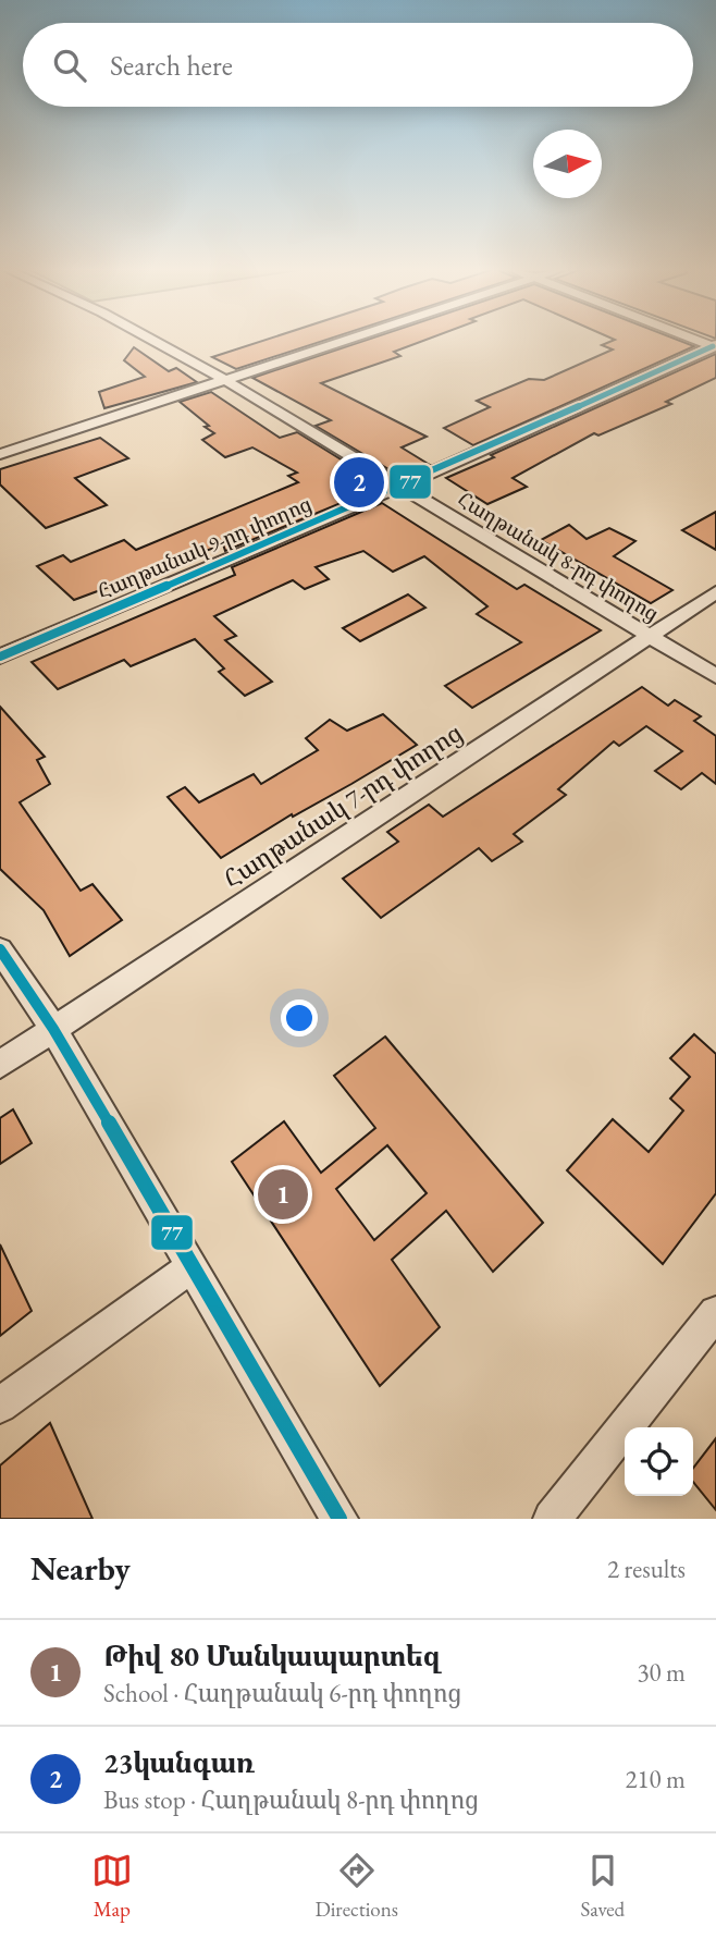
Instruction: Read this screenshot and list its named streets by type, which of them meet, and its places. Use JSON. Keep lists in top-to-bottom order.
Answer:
{
  "streets": {
    "street": ["Հաղթանակ 9-րդ փողոց", "Հաղթանակ 8-րդ փողոց", "Հաղթանակ 7-րդ փողոց"]
  },
  "crossings": [
    ["Հաղթանակ 9-րդ փողոց", "Հաղթանակ 8-րդ փողոց"],
    ["Հաղթանակ 8-րդ փողոց", "Հաղթանակ 7-րդ փողոց"]
  ],
  "lines": ["transit line 77"],
  "north": "right",
  "page": {
    "search": "Search here",
    "pins": ["2", "1"],
    "heading": ["Nearby", "2 results"],
    "list": [
      {
        "mark": "1",
        "name": "Թիվ 80 Մանկապարտեզ",
        "note": "School · Հաղթանակ 6-րդ փողոց",
        "value": "30 m"
      },
      {
        "mark": "2",
        "name": "23կանգառ",
        "note": "Bus stop · Հաղթանակ 8-րդ փողոց",
        "value": "210 m"
      }
    ],
    "nav": ["Map", "Directions", "Saved"]
  }
}
